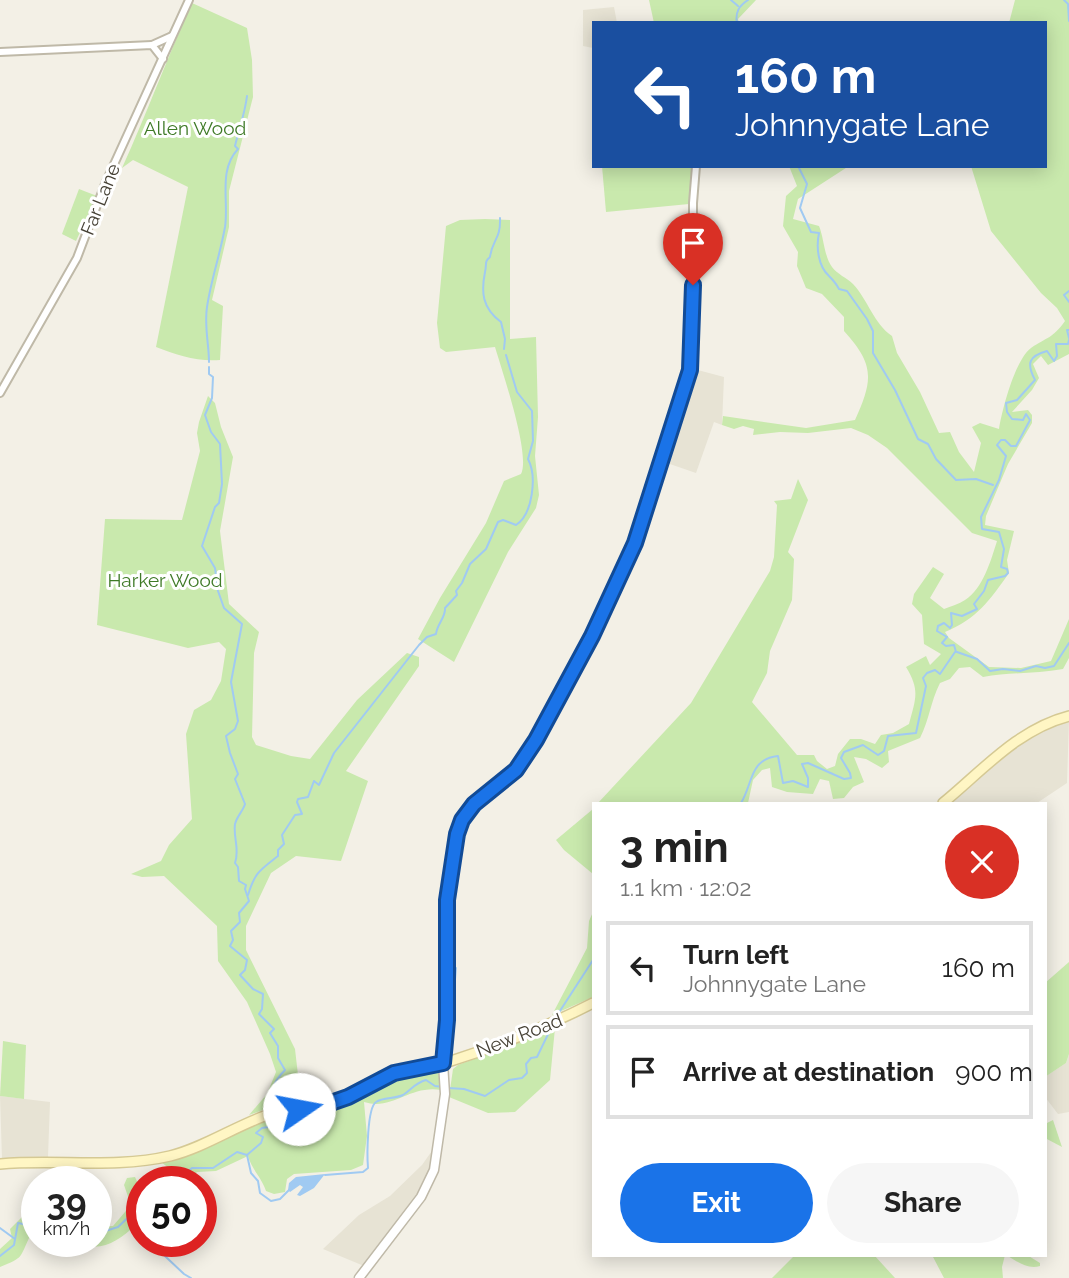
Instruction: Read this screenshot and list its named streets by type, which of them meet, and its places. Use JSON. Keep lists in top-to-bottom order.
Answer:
{
  "streets": {
    "main road": ["New Road"],
    "street": ["Far Lane"]
  },
  "parks": ["Allen Wood", "Harker Wood"],
  "page": {
    "turn": ["160 m", "Johnnygate Lane"],
    "heading": ["3 min", "1.1 km · 12:02"],
    "list": [
      {
        "name": "Turn left",
        "note": "Johnnygate Lane",
        "value": "160 m"
      },
      {
        "name": "Arrive at destination",
        "value": "900 m"
      }
    ],
    "buttons": ["Exit", "Share"],
    "speed": "39 km/h",
    "limit": "50"
  }
}
